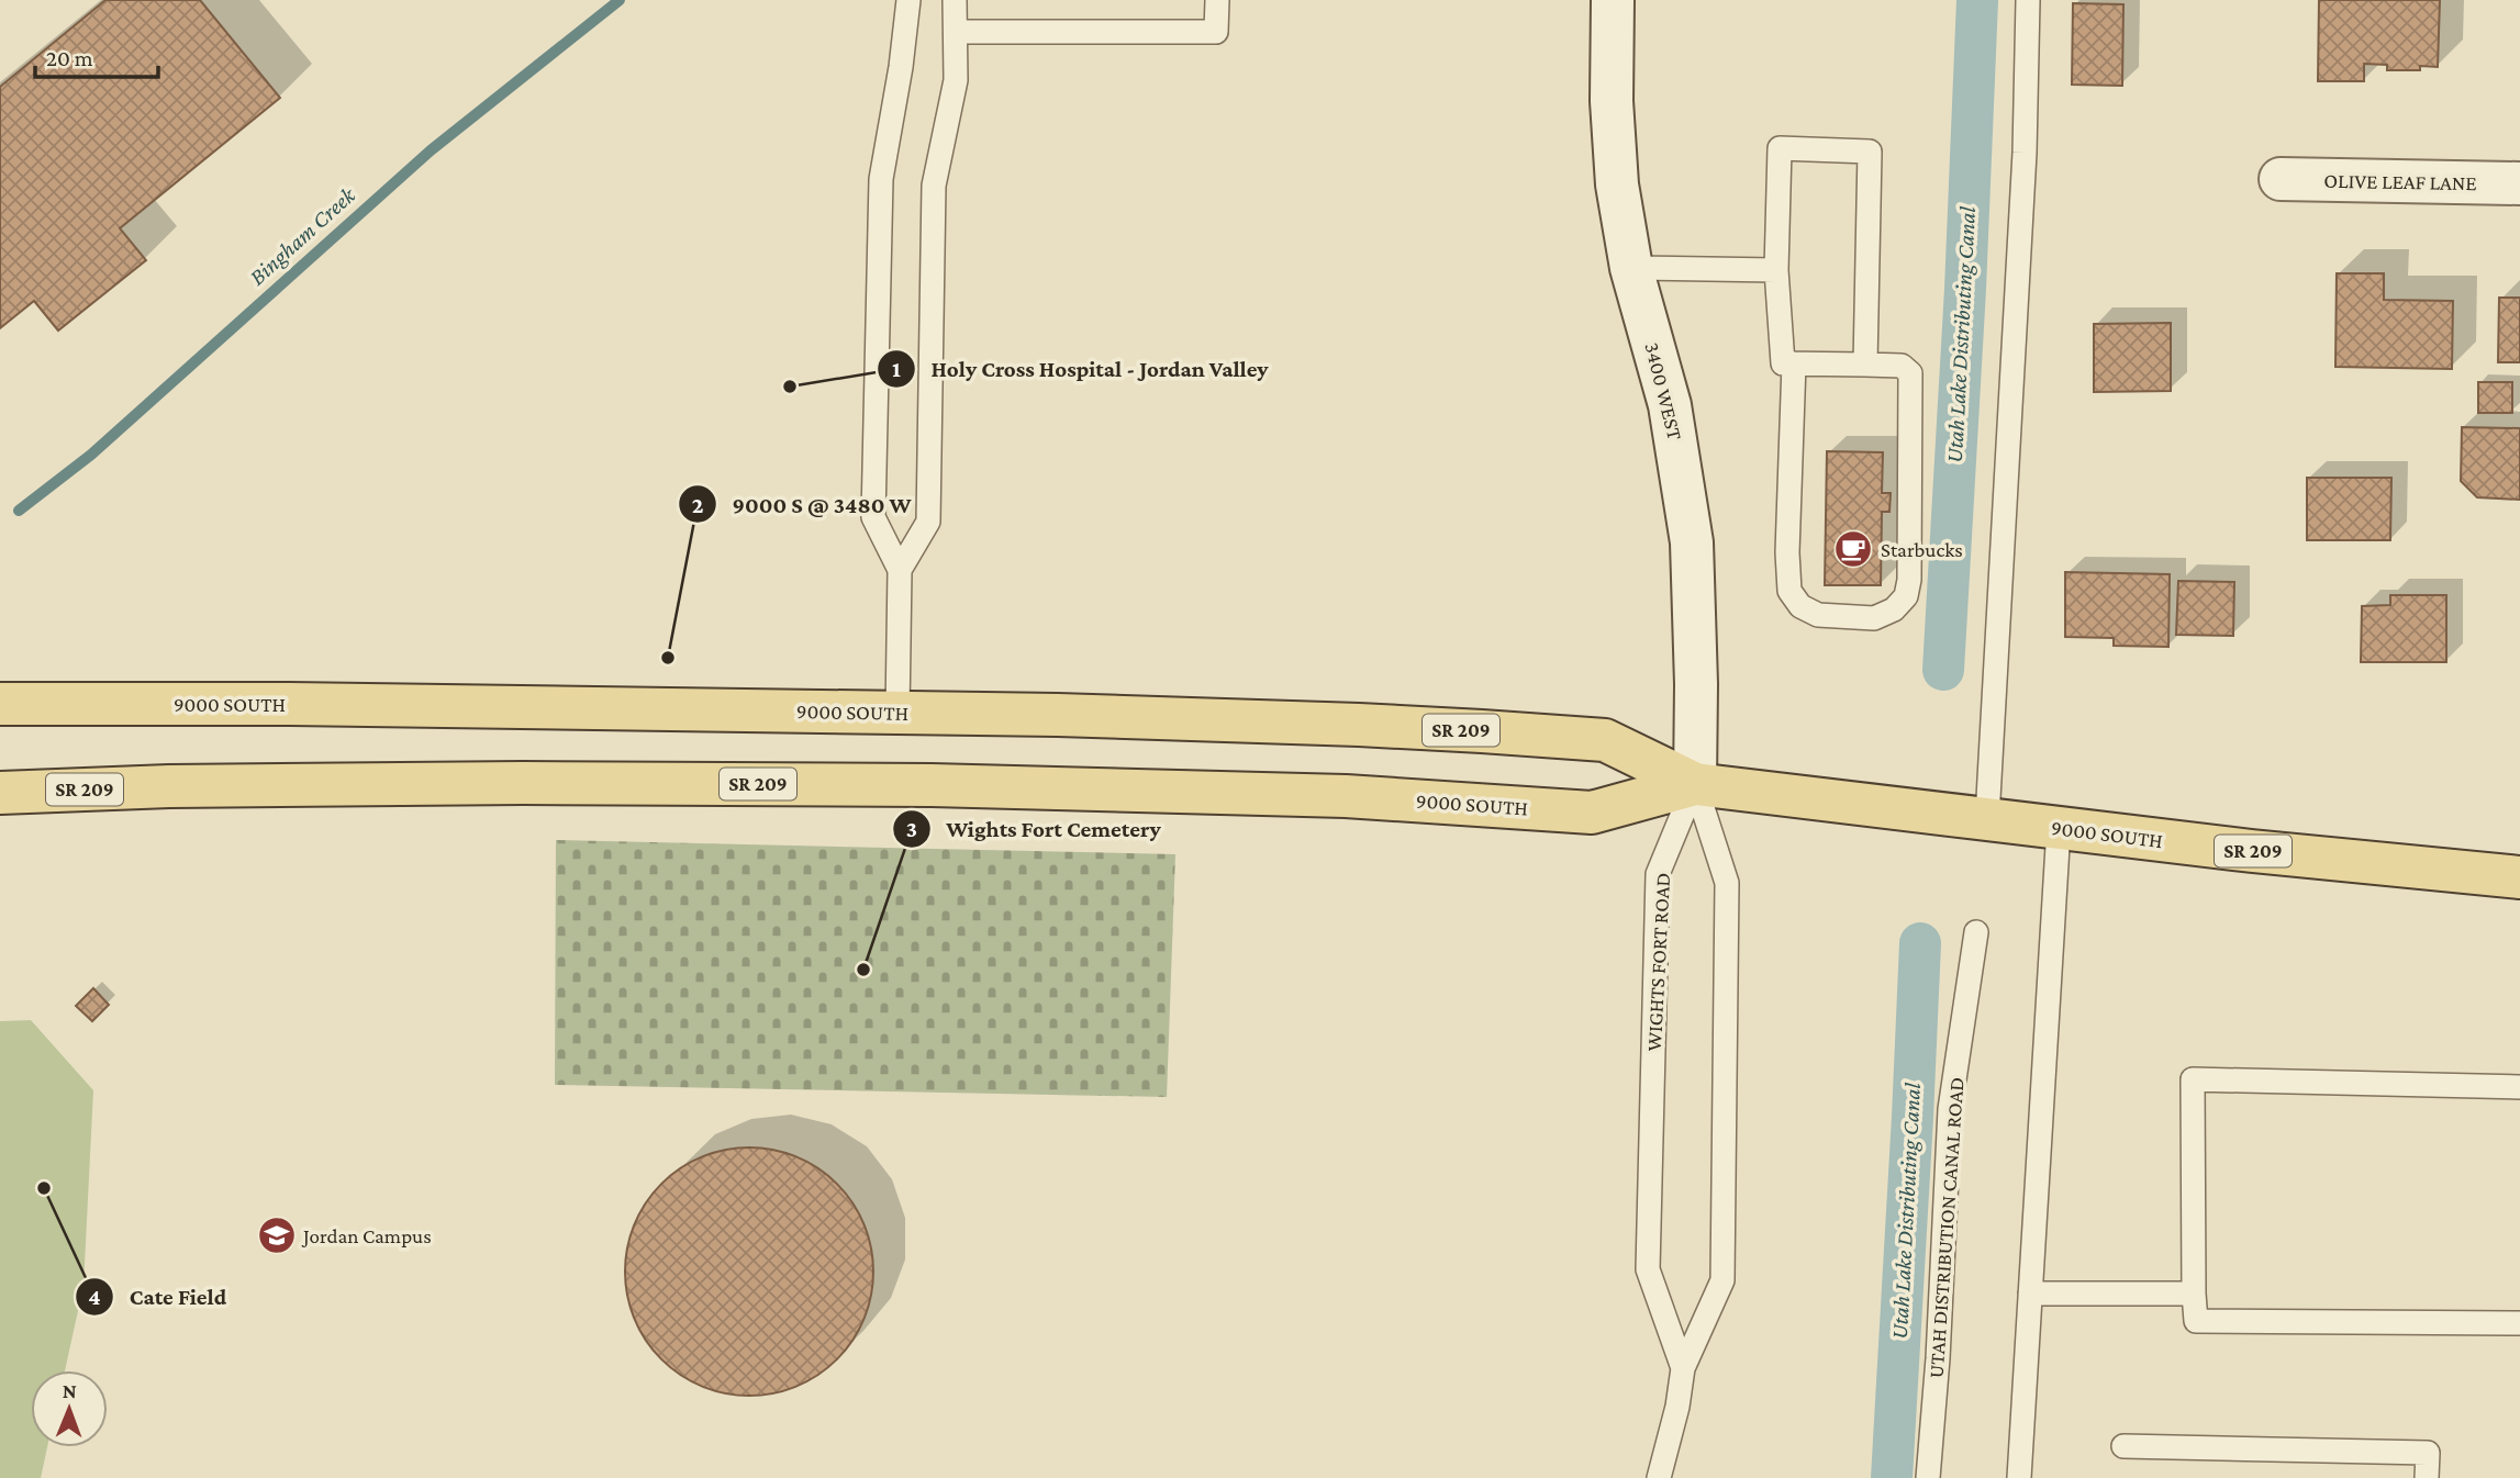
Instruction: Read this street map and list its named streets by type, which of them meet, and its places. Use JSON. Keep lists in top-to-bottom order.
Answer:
{
  "streets": {
    "main road": ["9000 SOUTH", "SR 209"],
    "street": ["OLIVE LEAF LANE", "3400 WEST"],
    "lane": ["WIGHTS FORT ROAD", "UTAH DISTRIBUTION CANAL ROAD"]
  },
  "crossings": [
    ["3400 WEST", "9000 SOUTH"],
    ["3400 WEST", "WIGHTS FORT ROAD"],
    ["9000 SOUTH", "WIGHTS FORT ROAD"]
  ],
  "water": ["Bingham Creek", "Utah Lake Distributing Canal"],
  "places": {
    "other": [
      "Holy Cross Hospital - Jordan Valley",
      "9000 S @ 3480 W",
      "Wights Fort Cemetery",
      "Cate Field"
    ],
    "cafe": ["Starbucks"],
    "school or university": ["Jordan Campus"]
  },
  "scale_bar": "20 m",
  "north": "top"
}
